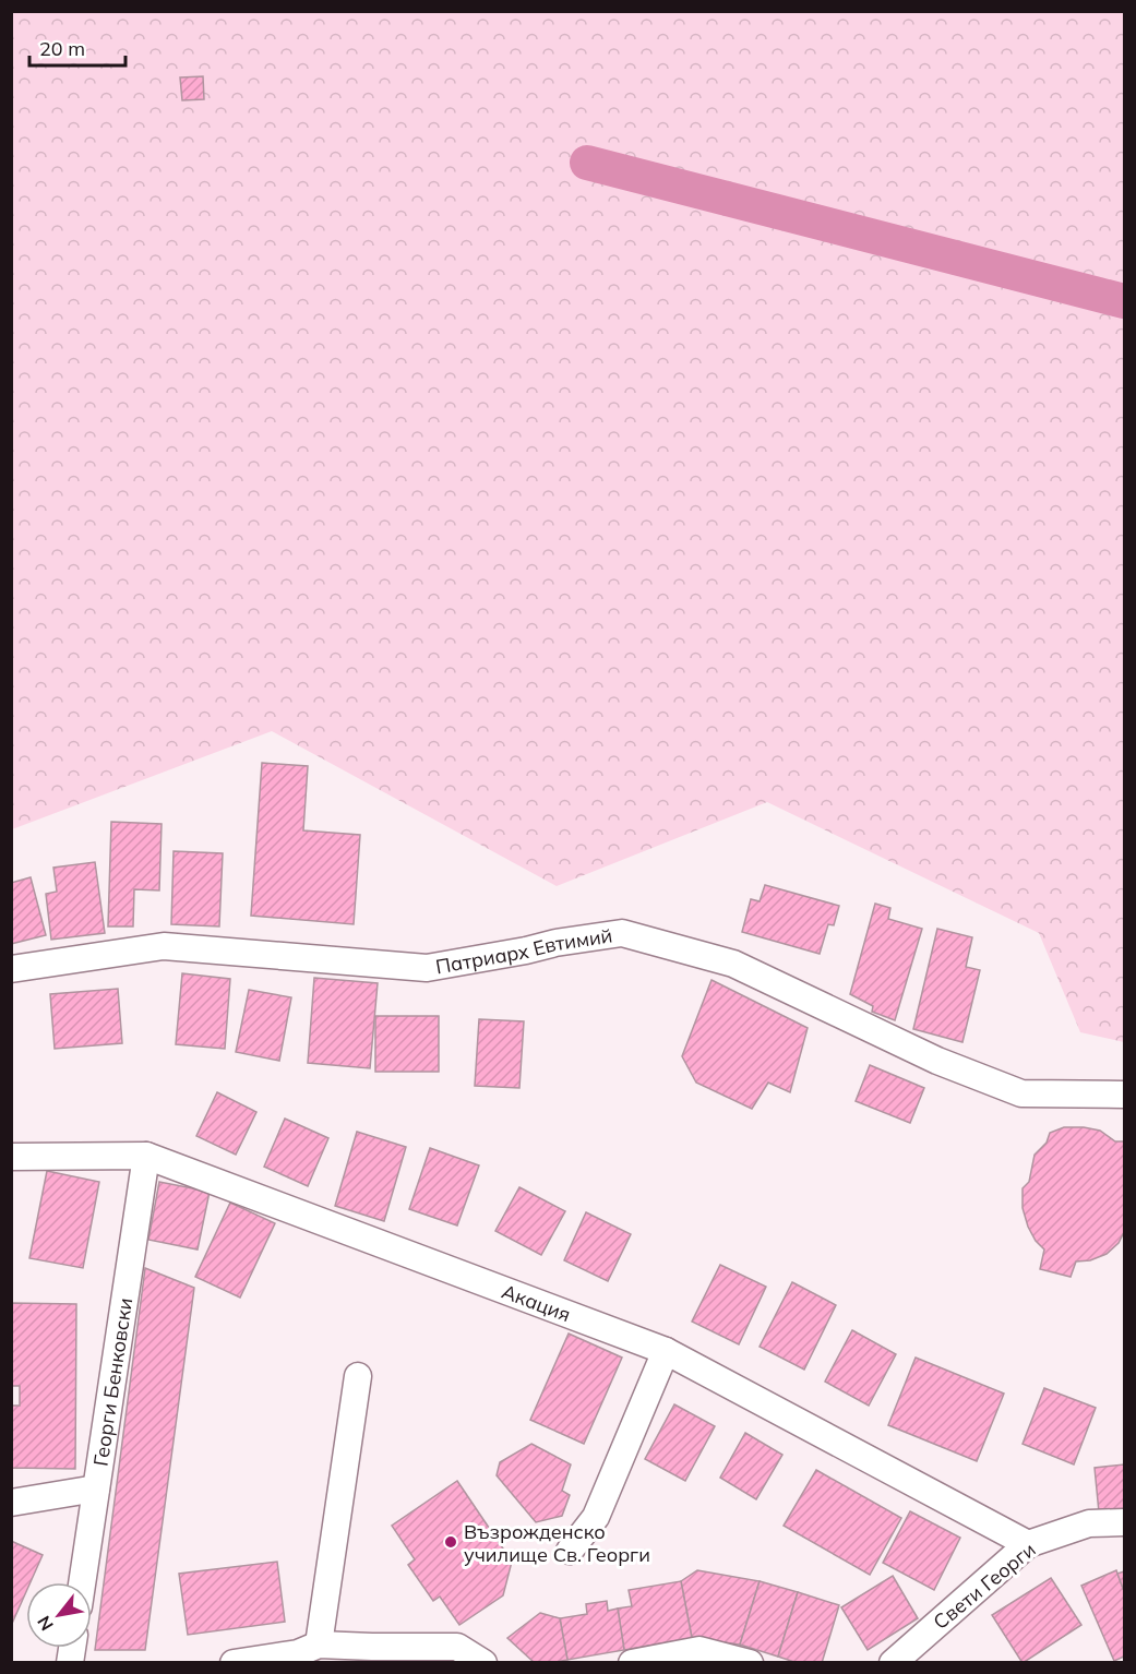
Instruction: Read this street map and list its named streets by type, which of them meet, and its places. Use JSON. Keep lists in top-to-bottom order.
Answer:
{
  "streets": {
    "street": [
      "Патриарх Евтимий",
      "Акация",
      "Георги Бенковски",
      "Свети Георги"
    ]
  },
  "crossings": [
    ["Акация", "Георги Бенковски"],
    ["Акация", "Свети Георги"]
  ],
  "places": ["Възрожденско училище Св. Георги"],
  "scale_bar": "20 m",
  "north": "bottom left"
}
